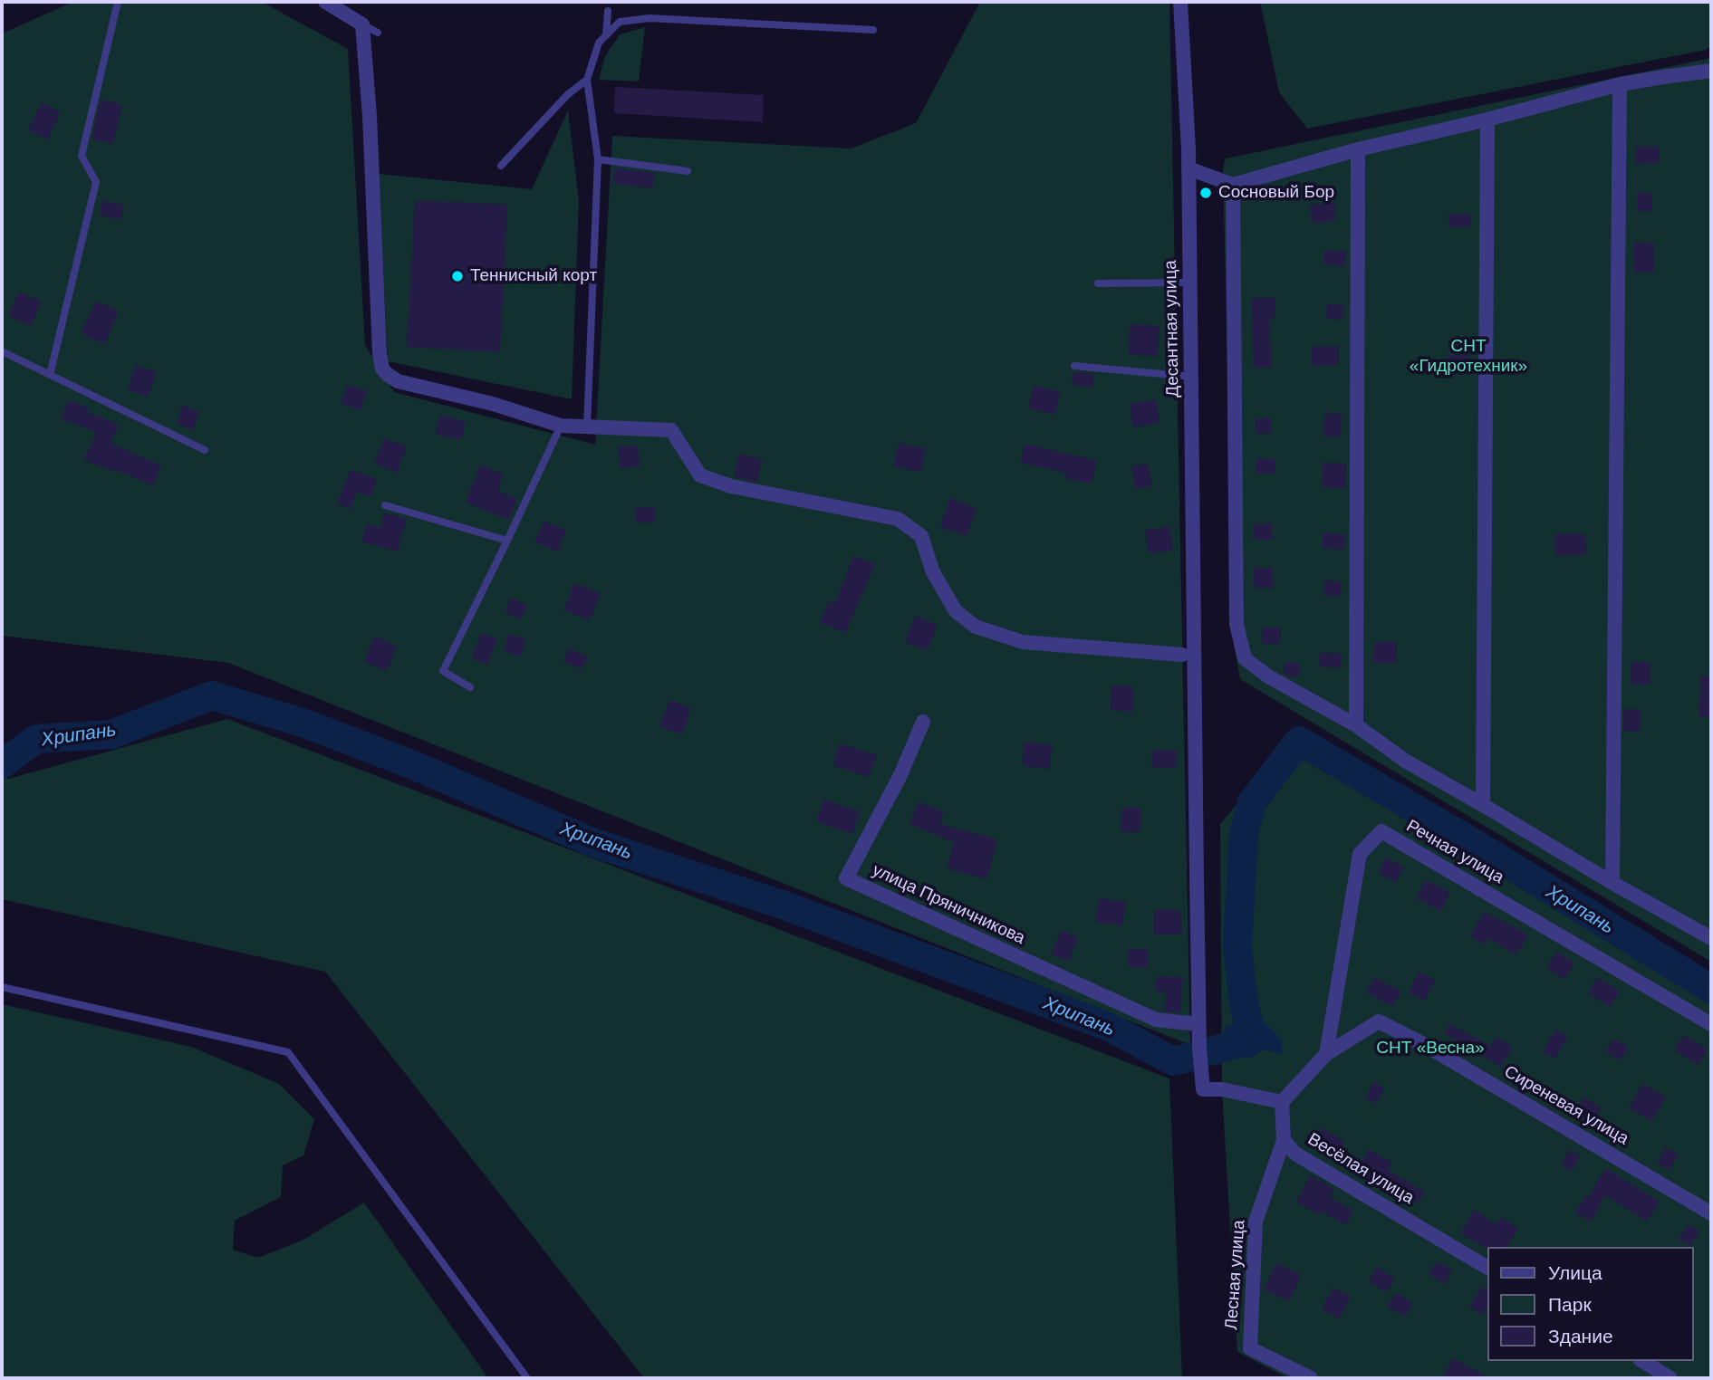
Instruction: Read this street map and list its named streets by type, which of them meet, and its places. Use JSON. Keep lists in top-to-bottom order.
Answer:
{
  "streets": {
    "street": [
      "Десантная улица",
      "Речная улица",
      "улица Пряничникова",
      "Сиреневая улица",
      "Весёлая улица",
      "Лесная улица"
    ]
  },
  "crossings": [
    ["Десантная улица", "улица Пряничникова"],
    ["Десантная улица", "Сиреневая улица"],
    ["Десантная улица", "Весёлая улица"],
    ["Речная улица", "Сиреневая улица"],
    ["Сиреневая улица", "Весёлая улица"],
    ["Весёлая улица", "Лесная улица"]
  ],
  "water": ["Хрипань"],
  "parks": ["СНТ «Гидротехник»", "СНТ «Весна»"],
  "places": ["Сосновый Бор", "Теннисный корт"],
  "legend": ["Улица", "Парк", "Здание"]
}
